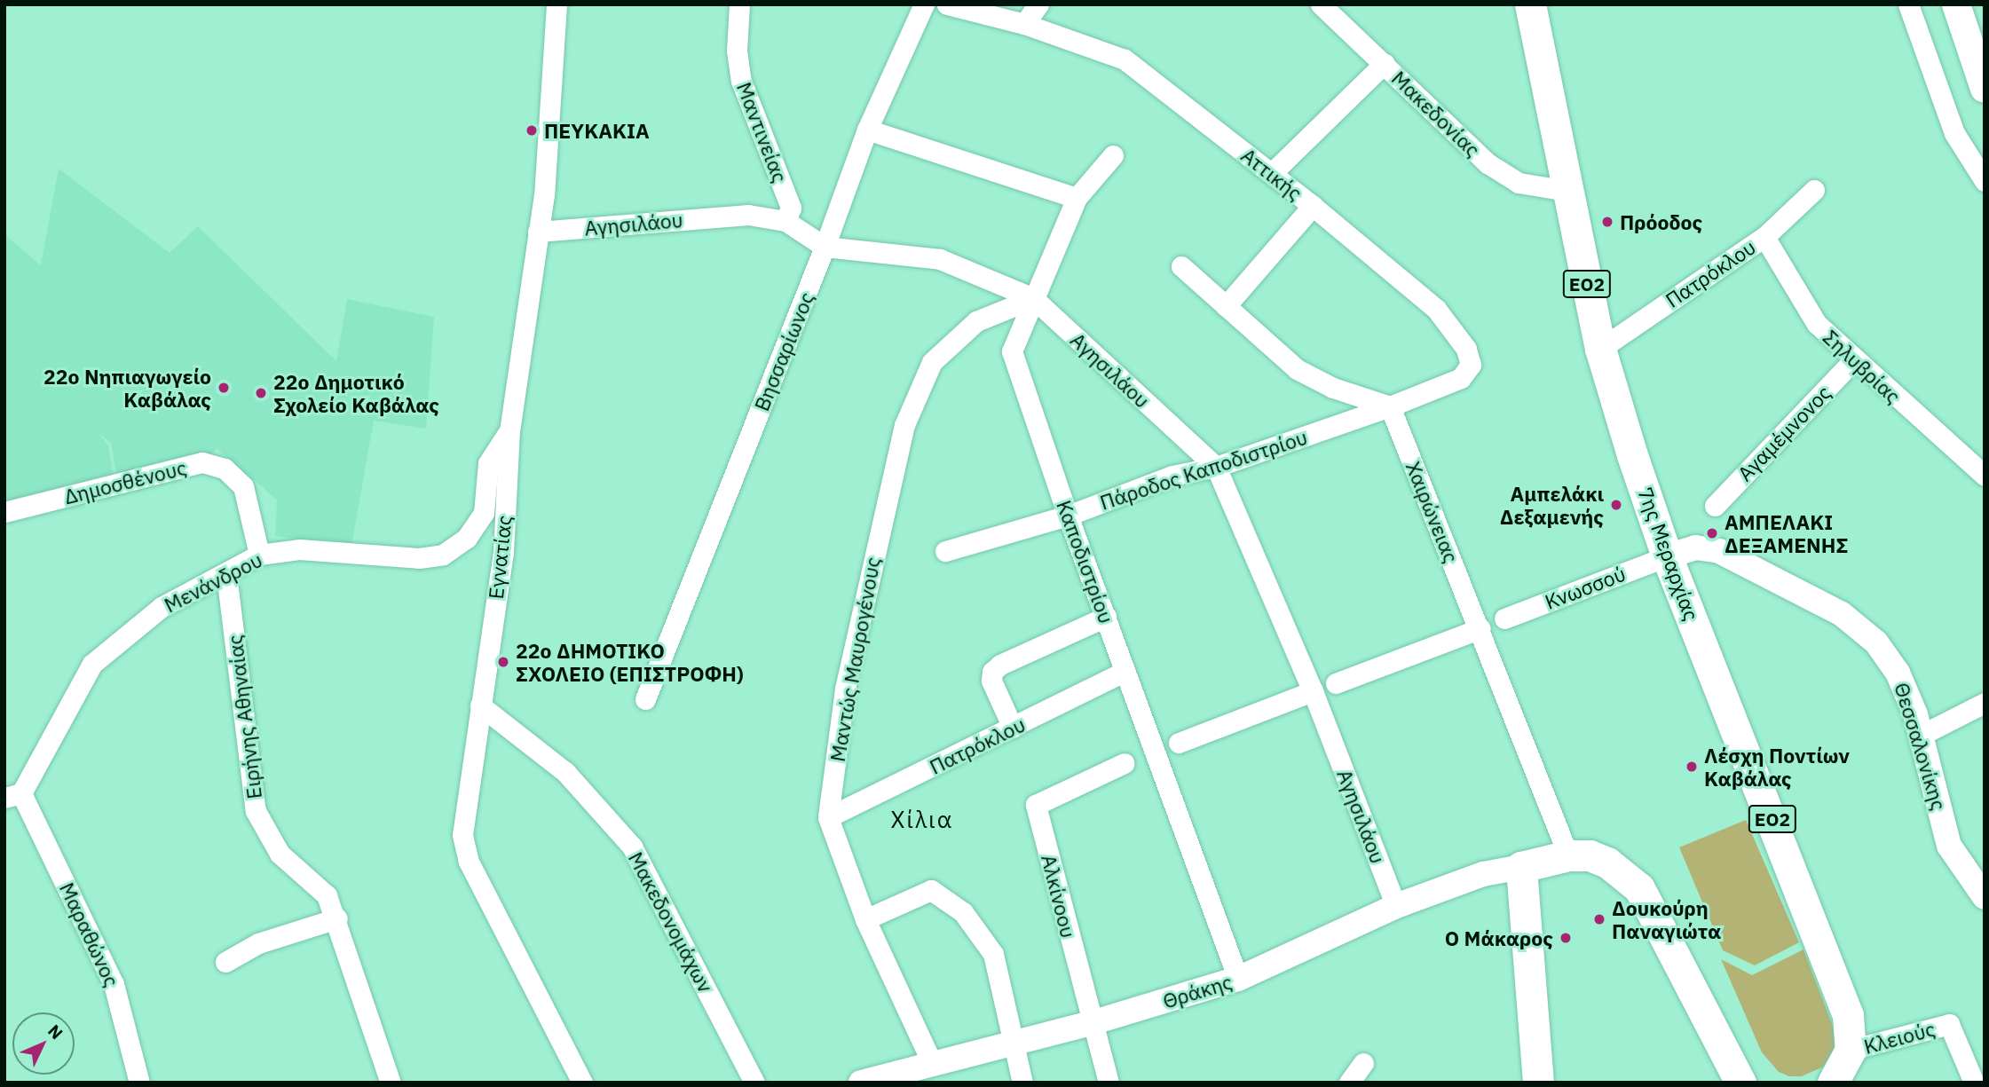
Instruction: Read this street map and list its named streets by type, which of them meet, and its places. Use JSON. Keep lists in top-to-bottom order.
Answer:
{
  "streets": {
    "main road": ["ΕΟ2", "7ης Μεραρχίας"],
    "street": [
      "Μακεδονίας",
      "Μαντινείας",
      "Αττικής",
      "Αγησιλάου",
      "Πατρόκλου",
      "Βησσαρίωνος",
      "Σηλυβρίας",
      "Αγαμέμνονος",
      "Πάροδος Καποδιστρίου",
      "Δημοσθένους",
      "Χαιρώνειας",
      "Εγνατίας",
      "Καποδιστρίου",
      "Μενάνδρου",
      "Κνωσσού",
      "Μαντώς Μαυρογένους",
      "Ειρήνης Αθηναίας",
      "Θεσσαλονίκης",
      "Αλκίνοου",
      "Μακεδονομάχων",
      "Μαραθώνος",
      "Θράκης",
      "Κλειούς"
    ]
  },
  "crossings": [
    ["Μακεδονίας", "7ης Μεραρχίας"],
    ["Μαντινείας", "Αγησιλάου"],
    ["Αττικής", "Πάροδος Καποδιστρίου"],
    ["Αττικής", "Χαιρώνειας"],
    ["Αγησιλάου", "Βησσαρίωνος"],
    ["Αγησιλάου", "Πάροδος Καποδιστρίου"],
    ["Αγησιλάου", "Εγνατίας"],
    ["Αγησιλάου", "Καποδιστρίου"],
    ["Αγησιλάου", "Μαντώς Μαυρογένους"],
    ["Αγησιλάου", "Θράκης"],
    ["Πατρόκλου", "Σηλυβρίας"],
    ["Πατρόκλου", "7ης Μεραρχίας"],
    ["Πατρόκλου", "Καποδιστρίου"],
    ["Πατρόκλου", "Μαντώς Μαυρογένους"],
    ["Σηλυβρίας", "Αγαμέμνονος"],
    ["Πάροδος Καποδιστρίου", "Χαιρώνειας"],
    ["Πάροδος Καποδιστρίου", "Καποδιστρίου"],
    ["Δημοσθένους", "Μενάνδρου"],
    ["7ης Μεραρχίας", "Κνωσσού"],
    ["7ης Μεραρχίας", "Θεσσαλονίκης"],
    ["7ης Μεραρχίας", "Κλειούς"],
    ["Εγνατίας", "Μενάνδρου"],
    ["Εγνατίας", "Μακεδονομάχων"],
    ["Καποδιστρίου", "Μαντώς Μαυρογένους"],
    ["Καποδιστρίου", "Θράκης"],
    ["Μενάνδρου", "Ειρήνης Αθηναίας"],
    ["Μενάνδρου", "Μαραθώνος"],
    ["Κνωσσού", "Θεσσαλονίκης"],
    ["Μαντώς Μαυρογένους", "Θράκης"],
    ["Αλκίνοου", "Θράκης"]
  ],
  "districts": ["Χίλια"],
  "places": [
    "ΠΕΥΚΑΚΙΑ",
    "Πρόοδος",
    "22ο Νηπιαγωγείο Καβάλας",
    "22ο Δημοτικό Σχολείο Καβάλας",
    "Αμπελάκι Δεξαμενής",
    "ΑΜΠΕΛΑΚΙ ΔΕΞΑΜΕΝΗΣ",
    "22ο ΔΗΜΟΤΙΚΟ ΣΧΟΛΕΙΟ (ΕΠΙΣΤΡΟΦΗ)",
    "Λέσχη Ποντίων Καβάλας",
    "Δουκούρη Παναγιώτα",
    "Ο Μάκαρος"
  ],
  "north": "top right"
}
